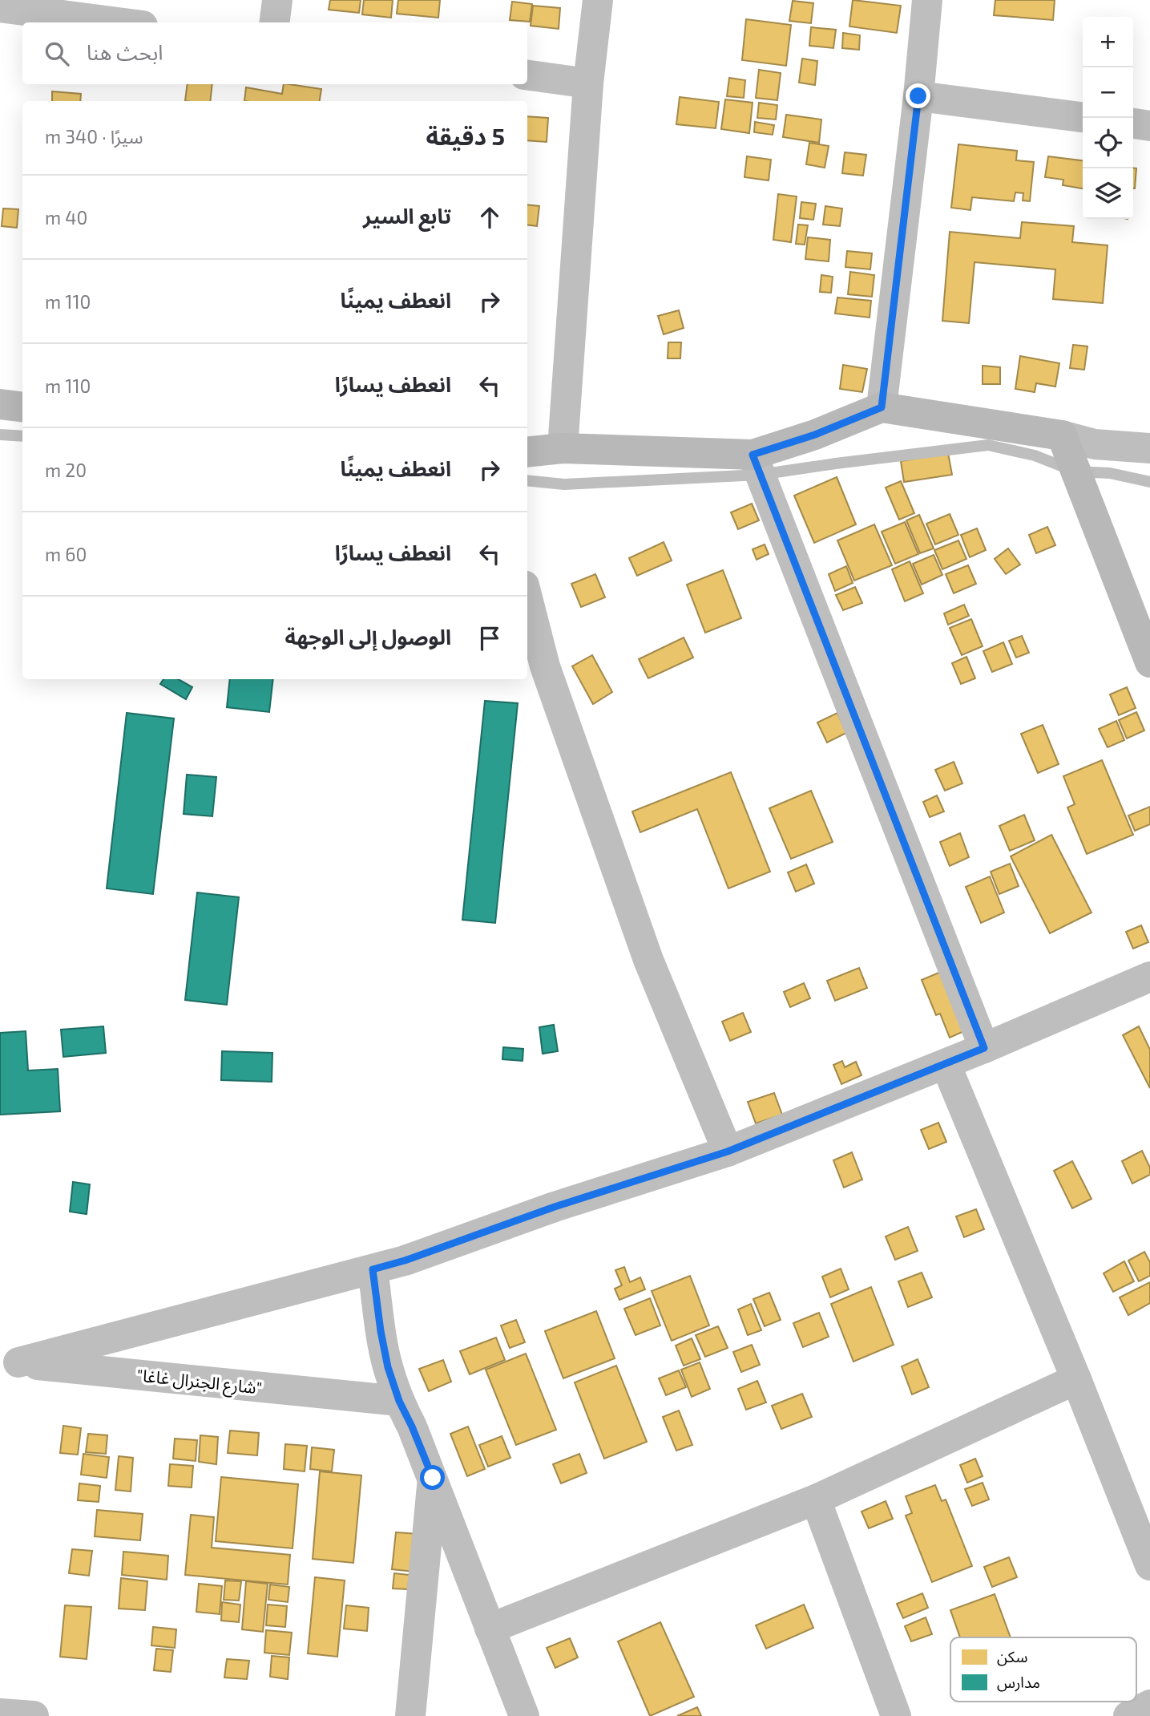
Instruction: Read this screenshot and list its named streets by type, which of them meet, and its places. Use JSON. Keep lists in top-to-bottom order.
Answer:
{
  "streets": {
    "street": ["\"شارع الجنرال غاغا\""]
  },
  "legend": ["سكن", "مدارس"],
  "page": {
    "map_buttons": ["+", "−"],
    "search": "ابحث هنا",
    "heading": ["5 دقيقة", "سيرًا · 340 m"],
    "list": [
      ["تابع السير", "40 m"],
      ["انعطف يمينًا", "110 m"],
      ["انعطف يسارًا", "110 m"],
      ["انعطف يمينًا", "20 m"],
      ["انعطف يسارًا", "60 m"],
      "الوصول إلى الوجهة"
    ]
  }
}
